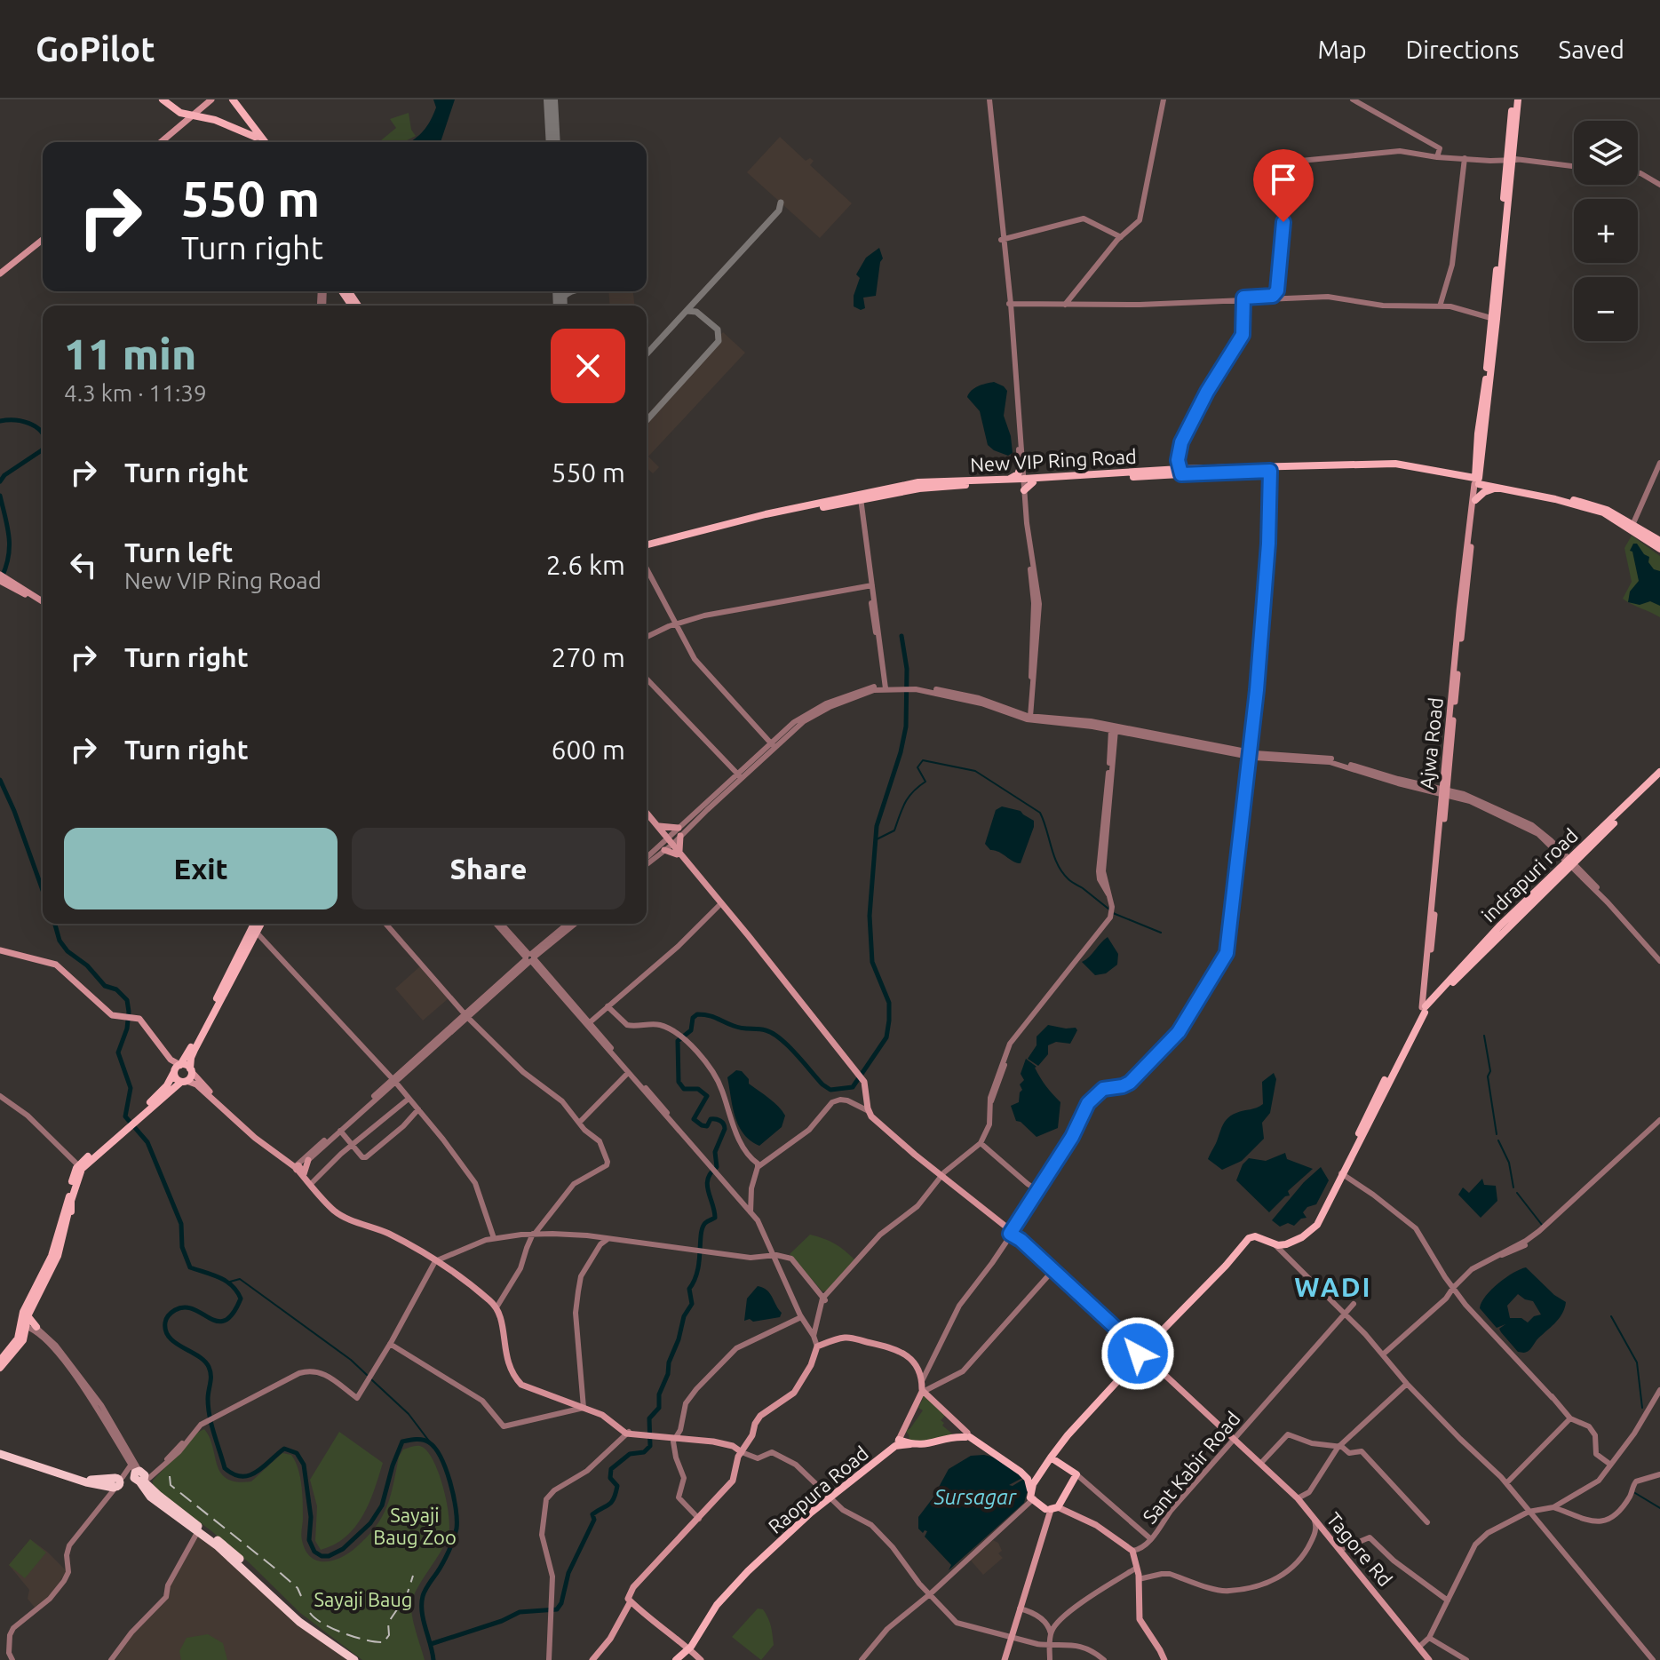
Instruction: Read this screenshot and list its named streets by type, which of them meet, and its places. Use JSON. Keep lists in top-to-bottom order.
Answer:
{
  "streets": {
    "main road": [
      "New VIP Ring Road",
      "Ajwa Road",
      "indrapuri road",
      "Raopura Road",
      "Tagore Rd"
    ],
    "street": ["Sant Kabir Road"]
  },
  "crossings": [
    ["New VIP Ring Road", "Ajwa Road"],
    ["Ajwa Road", "indrapuri road"],
    ["Sant Kabir Road", "Tagore Rd"]
  ],
  "districts": ["WADI"],
  "water": ["Sursagar"],
  "parks": ["Sayaji Baug Zoo", "Sayaji Baug"],
  "page": {
    "header": "GoPilot",
    "nav": ["Map", "Directions", "Saved"],
    "map_buttons": ["+", "−"],
    "turn": ["550 m", "Turn right"],
    "heading": ["11 min", "4.3 km · 11:39"],
    "list": [
      {
        "name": "Turn right",
        "value": "550 m"
      },
      {
        "name": "Turn left",
        "note": "New VIP Ring Road",
        "value": "2.6 km"
      },
      {
        "name": "Turn right",
        "value": "270 m"
      },
      {
        "name": "Turn right",
        "value": "600 m"
      }
    ],
    "buttons": ["Exit", "Share"]
  }
}
